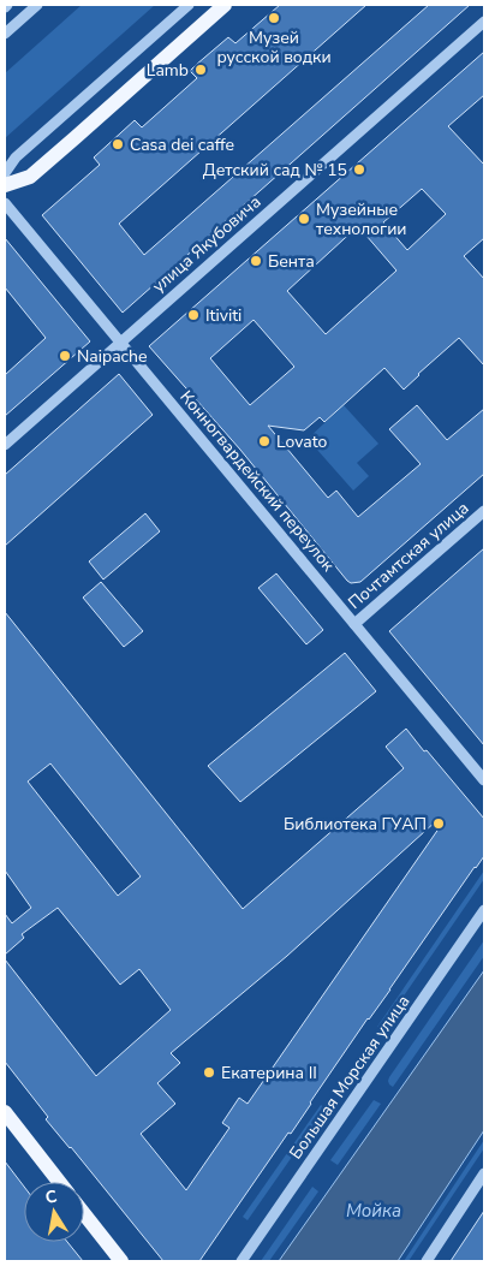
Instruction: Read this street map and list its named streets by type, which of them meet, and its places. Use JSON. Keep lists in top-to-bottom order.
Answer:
{
  "streets": {
    "street": [
      "улица Якубовича",
      "Конногвардейский переулок",
      "Почтамтская улица",
      "Большая Морская улица"
    ]
  },
  "crossings": [
    ["улица Якубовича", "Конногвардейский переулок"],
    ["Конногвардейский переулок", "Почтамтская улица"]
  ],
  "water": ["Мойка"],
  "places": [
    "Музей русской водки",
    "Lamb",
    "Casa dei caffe",
    "Детский сад № 15",
    "Музейные технологии",
    "Бента",
    "Itiviti",
    "Naipache",
    "Lovato",
    "Библиотека ГУАП",
    "Екатерина II"
  ],
  "north": "top"
}
